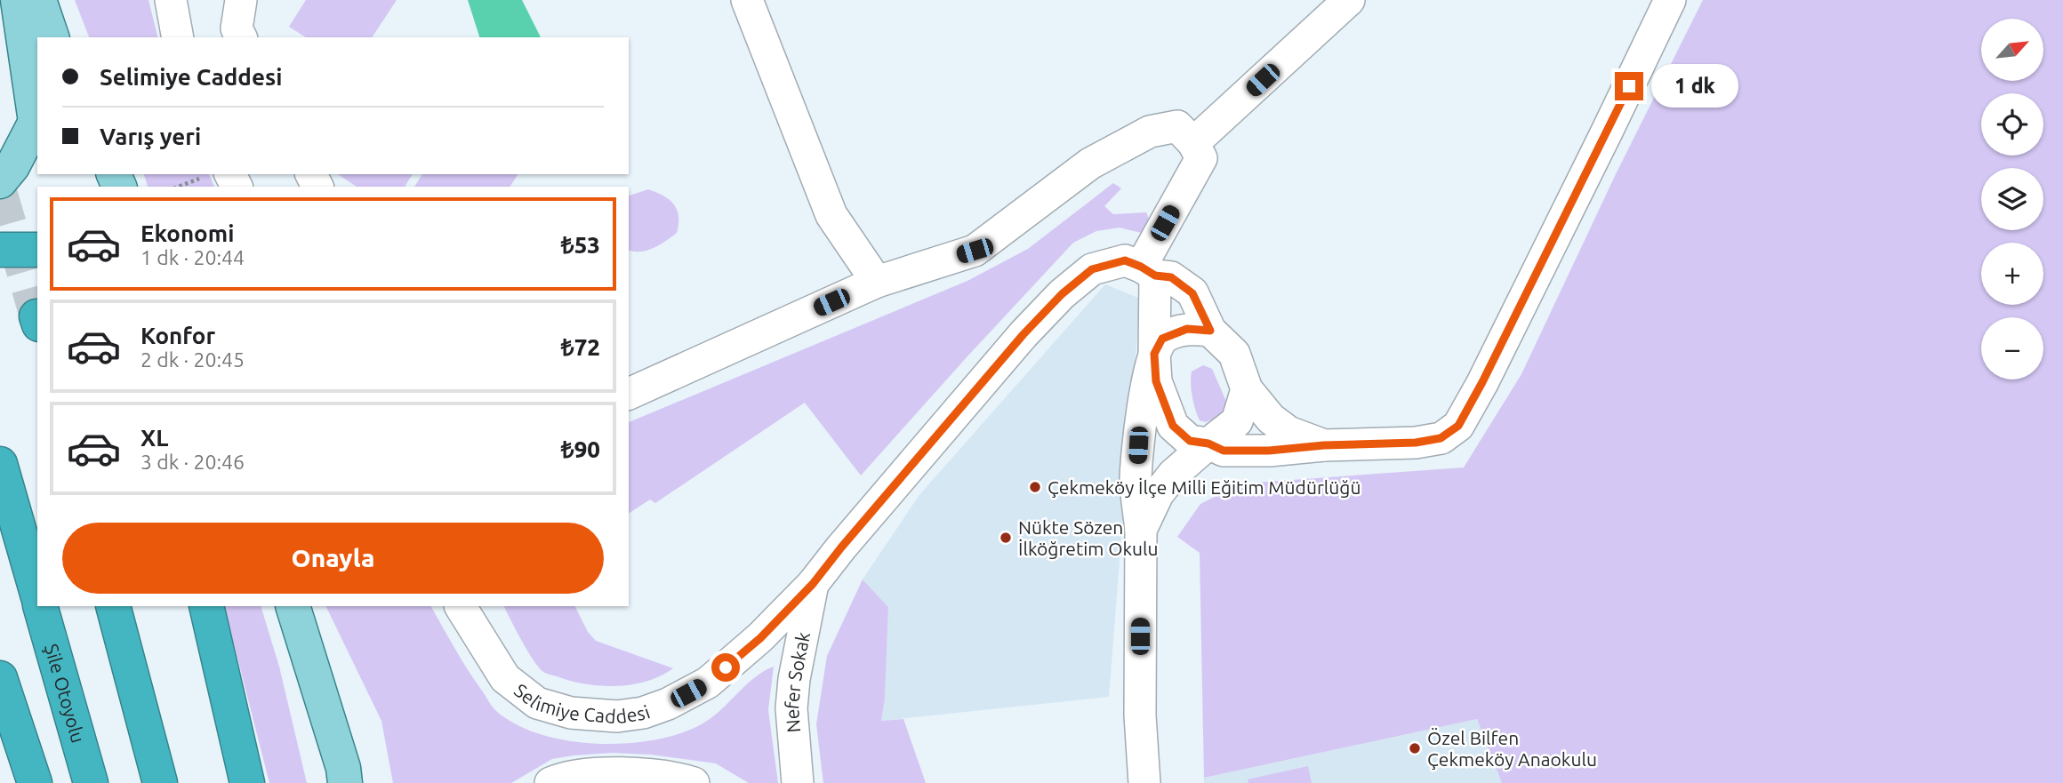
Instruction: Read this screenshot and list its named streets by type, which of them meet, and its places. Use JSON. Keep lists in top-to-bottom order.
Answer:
{
  "streets": {
    "highway": ["Şile Otoyolu"],
    "street": ["Nefer Sokak", "Selimiye Caddesi"]
  },
  "crossings": [
    ["Nefer Sokak", "Selimiye Caddesi"]
  ],
  "places": ["Çekmeköy İlçe Milli Eğitim Müdürlüğü", "Nükte Sözen İlköğretim Okulu", "Özel Bilfen Çekmeköy Anaokulu"],
  "north": "top right",
  "page": {
    "map_buttons": ["+", "−"],
    "banner": ["Selimiye Caddesi", "Varış yeri"],
    "bubble": "1 dk",
    "list": [
      {
        "name": "Ekonomi",
        "note": "1 dk · 20:44",
        "value": "₺53"
      },
      {
        "name": "Konfor",
        "note": "2 dk · 20:45",
        "value": "₺72"
      },
      {
        "name": "XL",
        "note": "3 dk · 20:46",
        "value": "₺90"
      }
    ],
    "buttons": "Onayla"
  }
}
